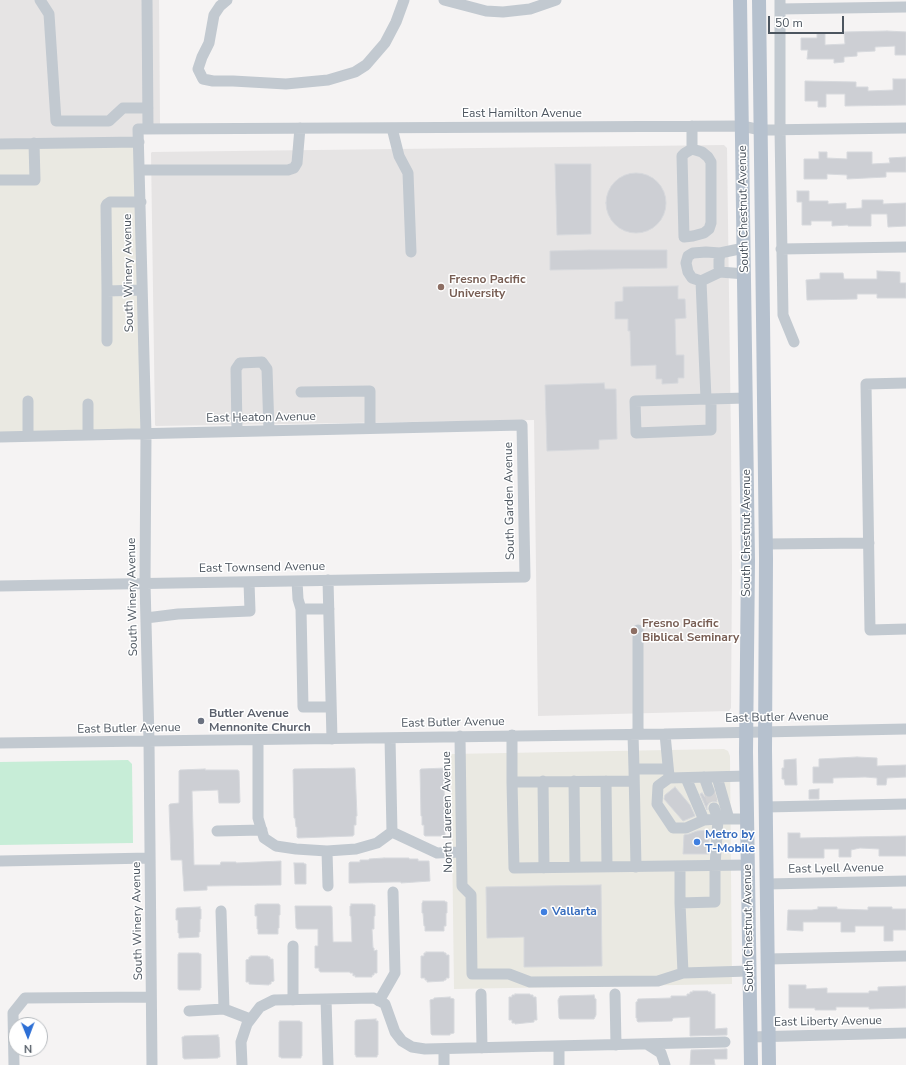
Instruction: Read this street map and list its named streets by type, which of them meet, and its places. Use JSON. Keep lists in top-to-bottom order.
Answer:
{
  "streets": {
    "main road": ["South Chestnut Avenue"],
    "street": [
      "East Hamilton Avenue",
      "South Winery Avenue",
      "East Heaton Avenue",
      "South Garden Avenue",
      "East Townsend Avenue",
      "East Butler Avenue",
      "North Laureen Avenue",
      "East Lyell Avenue",
      "East Liberty Avenue"
    ]
  },
  "crossings": [
    ["East Hamilton Avenue", "South Chestnut Avenue"],
    ["East Hamilton Avenue", "South Winery Avenue"],
    ["South Chestnut Avenue", "East Butler Avenue"],
    ["South Chestnut Avenue", "East Lyell Avenue"],
    ["South Chestnut Avenue", "East Liberty Avenue"],
    ["South Winery Avenue", "East Heaton Avenue"],
    ["South Winery Avenue", "East Townsend Avenue"],
    ["South Winery Avenue", "East Butler Avenue"],
    ["East Heaton Avenue", "South Garden Avenue"],
    ["South Garden Avenue", "East Townsend Avenue"],
    ["East Butler Avenue", "North Laureen Avenue"]
  ],
  "places": [
    "Fresno Pacific University",
    "Fresno Pacific Biblical Seminary",
    "Butler Avenue Mennonite Church",
    "Metro by T-Mobile",
    "Vallarta"
  ],
  "scale_bar": "50 m",
  "north": "bottom"
}
